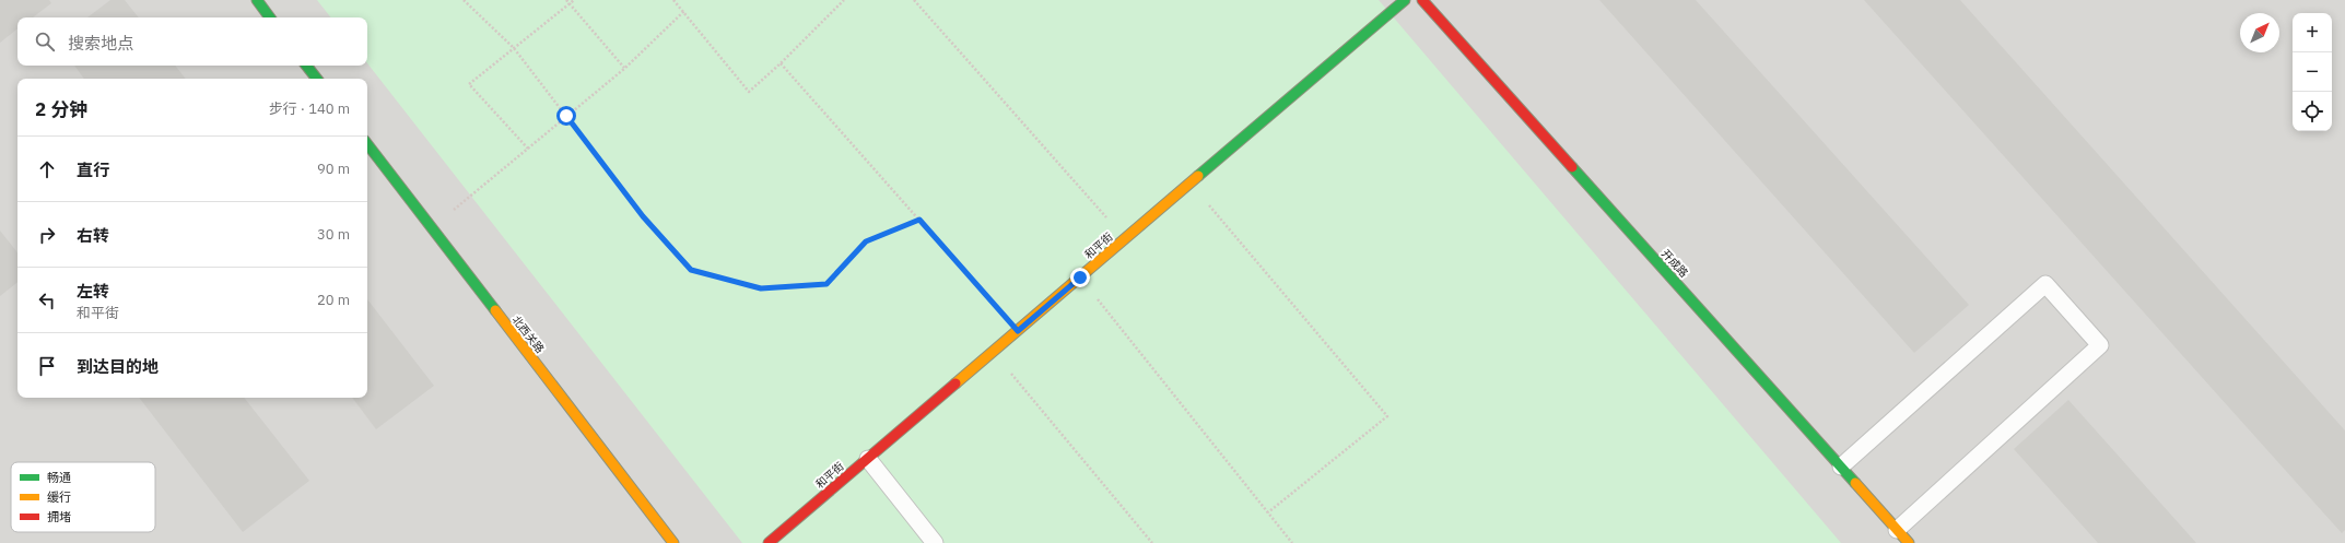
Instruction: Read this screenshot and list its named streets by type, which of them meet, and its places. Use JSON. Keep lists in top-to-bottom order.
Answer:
{
  "streets": {
    "street": ["和平街", "开成路", "北西关路"]
  },
  "legend": ["畅通", "缓行", "拥堵"],
  "north": "top right",
  "page": {
    "map_buttons": ["+", "−"],
    "search": "搜索地点",
    "heading": ["2 分钟", "步行 · 140 m"],
    "list": [
      ["直行", "90 m"],
      ["右转", "30 m"],
      ["左转", "和平街", "20 m"],
      "到达目的地"
    ]
  }
}
